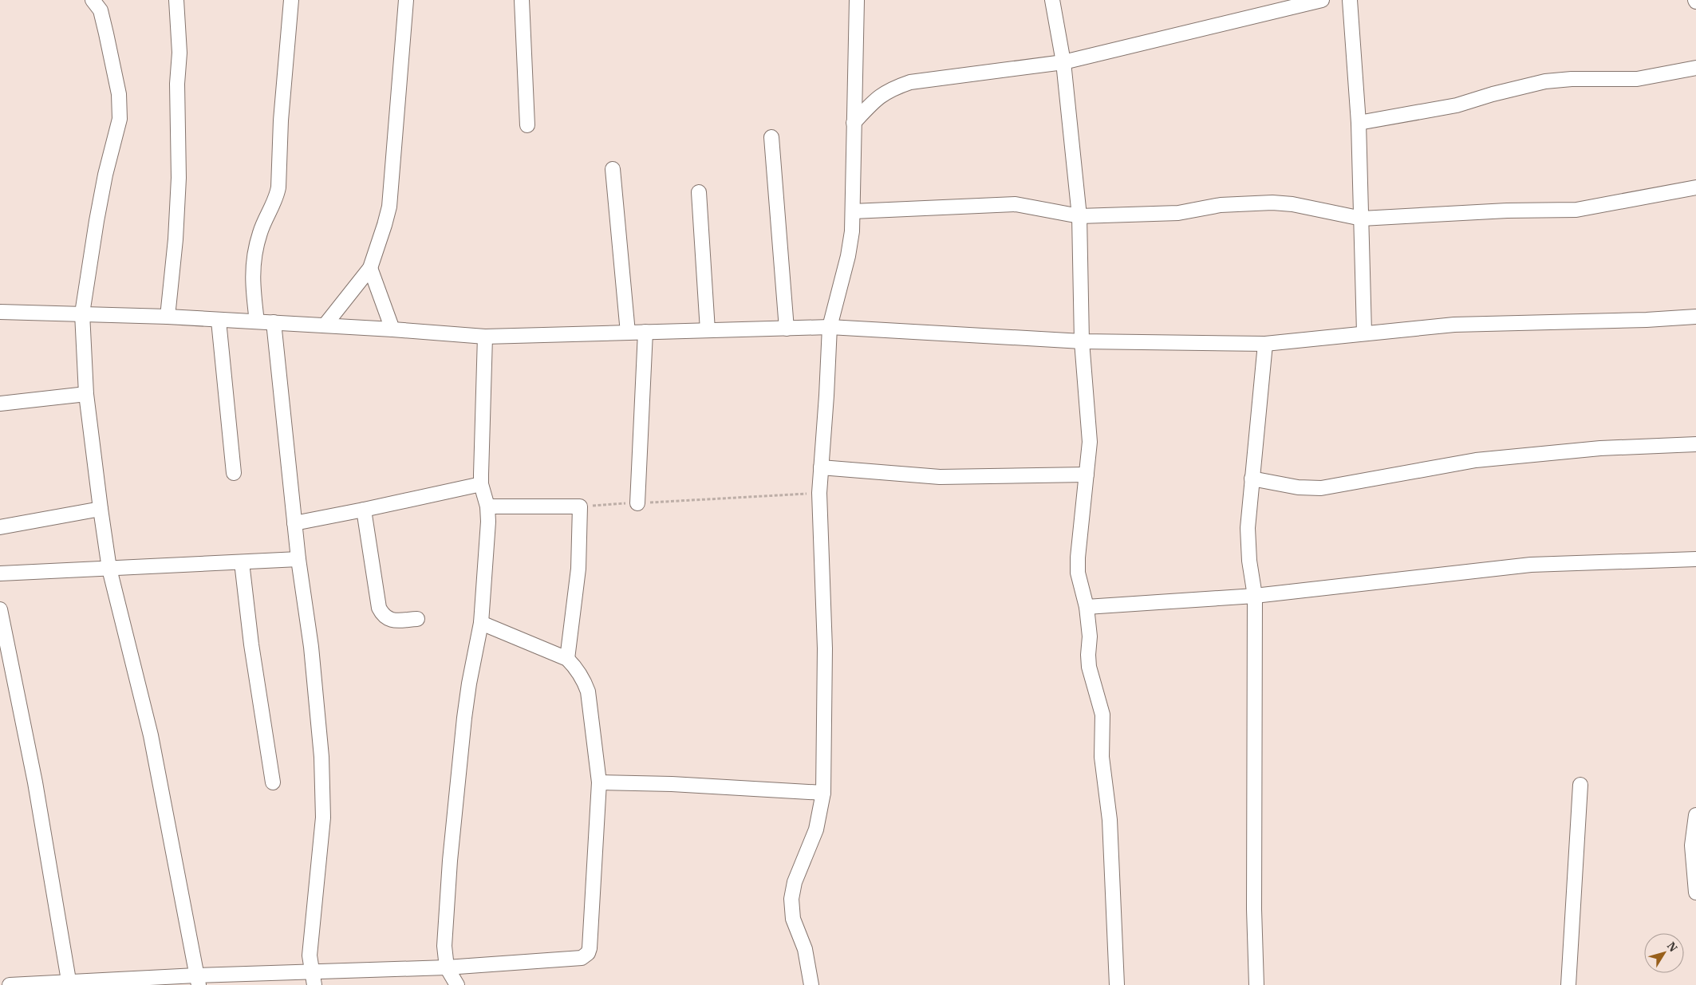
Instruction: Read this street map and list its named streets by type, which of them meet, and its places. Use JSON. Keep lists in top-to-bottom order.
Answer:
{
  "north": "top right"
}
